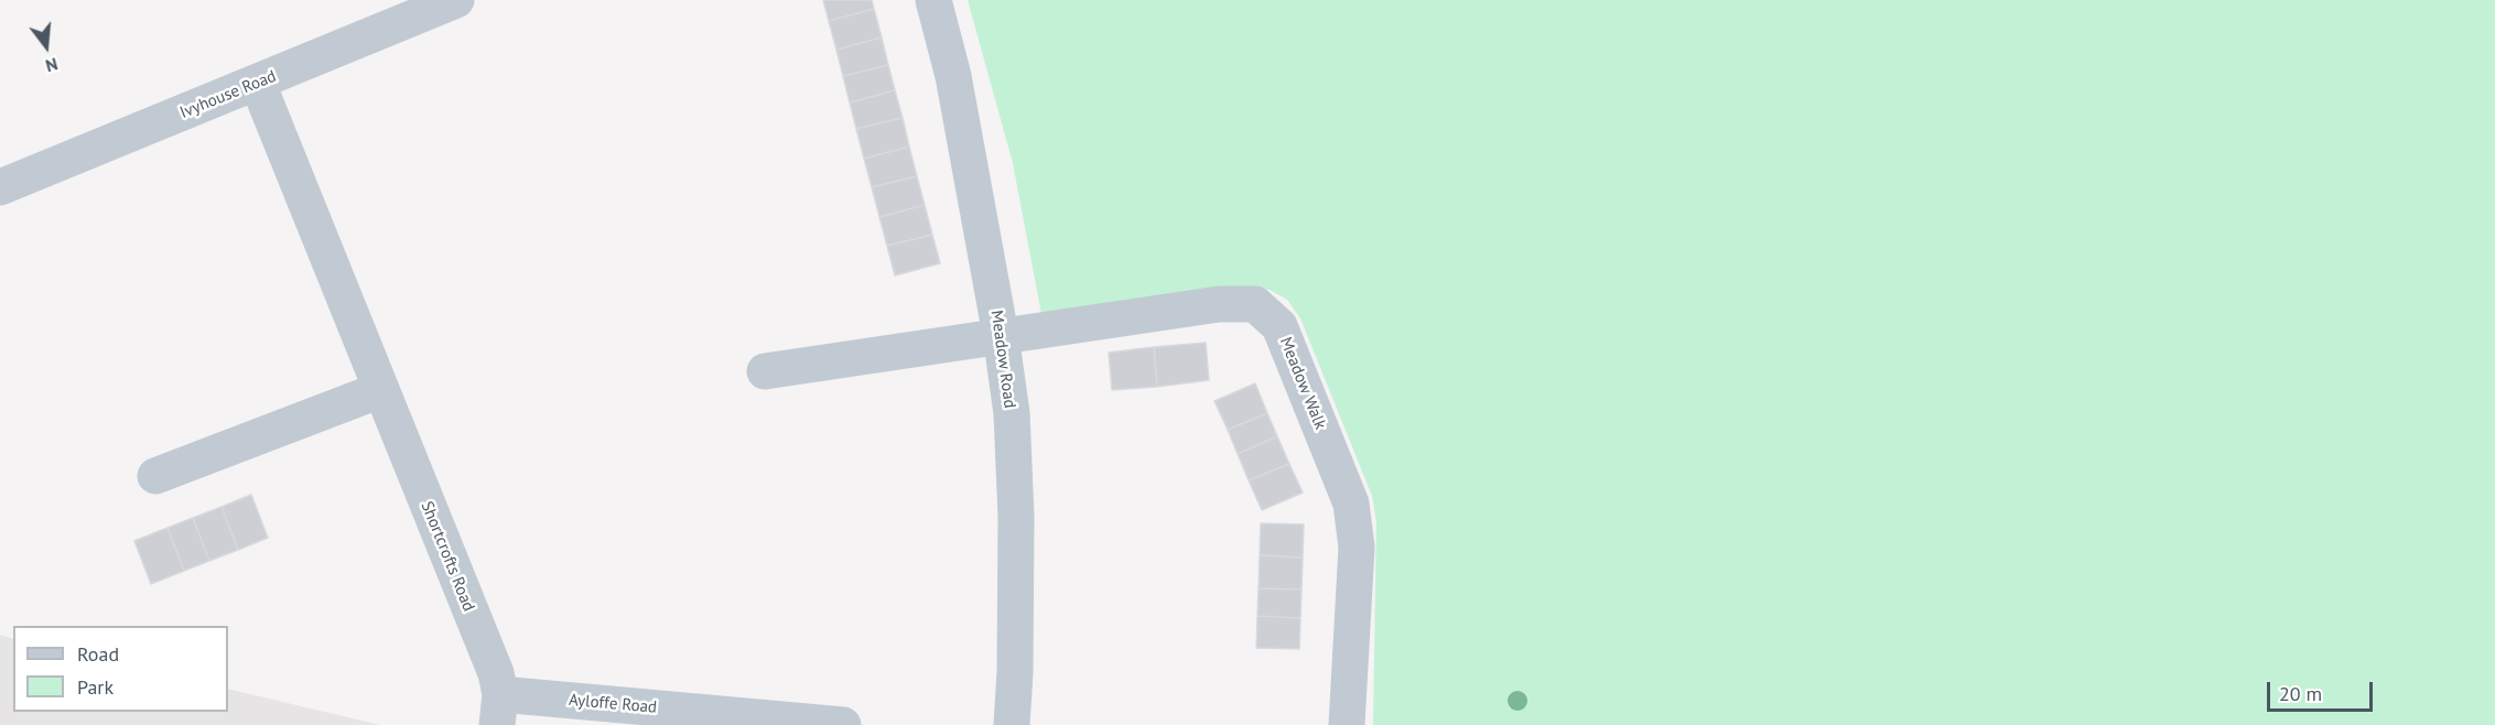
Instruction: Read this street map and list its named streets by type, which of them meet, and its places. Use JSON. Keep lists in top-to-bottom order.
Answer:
{
  "streets": {
    "street": [
      "Ivyhouse Road",
      "Meadow Road",
      "Meadow Walk",
      "Shortcrofts Road",
      "Ayloffe Road"
    ]
  },
  "crossings": [
    ["Ivyhouse Road", "Shortcrofts Road"],
    ["Meadow Road", "Meadow Walk"],
    ["Shortcrofts Road", "Ayloffe Road"]
  ],
  "legend": ["Road", "Park"],
  "scale_bar": "20 m",
  "north": "bottom"
}
